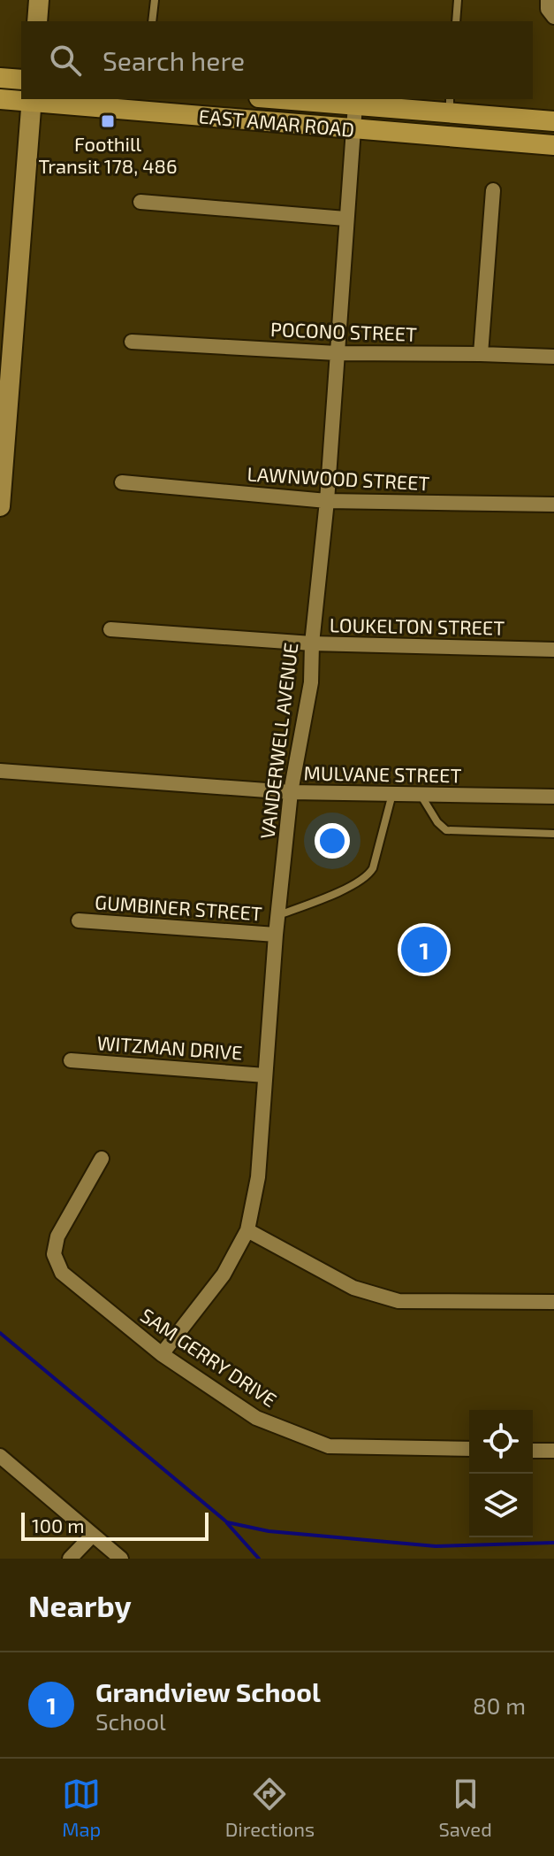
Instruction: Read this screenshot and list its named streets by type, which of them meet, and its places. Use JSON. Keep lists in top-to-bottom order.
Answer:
{
  "streets": {
    "main road": ["EAST AMAR ROAD"],
    "street": [
      "POCONO STREET",
      "LAWNWOOD STREET",
      "LOUKELTON STREET",
      "VANDERWELL AVENUE",
      "MULVANE STREET",
      "GUMBINER STREET",
      "WITZMAN DRIVE",
      "SAM GERRY DRIVE"
    ]
  },
  "crossings": [
    ["EAST AMAR ROAD", "VANDERWELL AVENUE"],
    ["POCONO STREET", "VANDERWELL AVENUE"],
    ["LAWNWOOD STREET", "VANDERWELL AVENUE"],
    ["LOUKELTON STREET", "VANDERWELL AVENUE"],
    ["VANDERWELL AVENUE", "MULVANE STREET"],
    ["VANDERWELL AVENUE", "GUMBINER STREET"],
    ["VANDERWELL AVENUE", "WITZMAN DRIVE"],
    ["VANDERWELL AVENUE", "SAM GERRY DRIVE"]
  ],
  "places": {
    "transit": ["Foothill Transit 178, 486"]
  },
  "scale_bar": "100 m",
  "page": {
    "search": "Search here",
    "pins": "1",
    "scale": "100 m",
    "heading": "Nearby",
    "list": [
      {
        "mark": "1",
        "name": "Grandview School",
        "note": "School",
        "value": "80 m"
      }
    ],
    "nav": ["Map", "Directions", "Saved"]
  }
}
